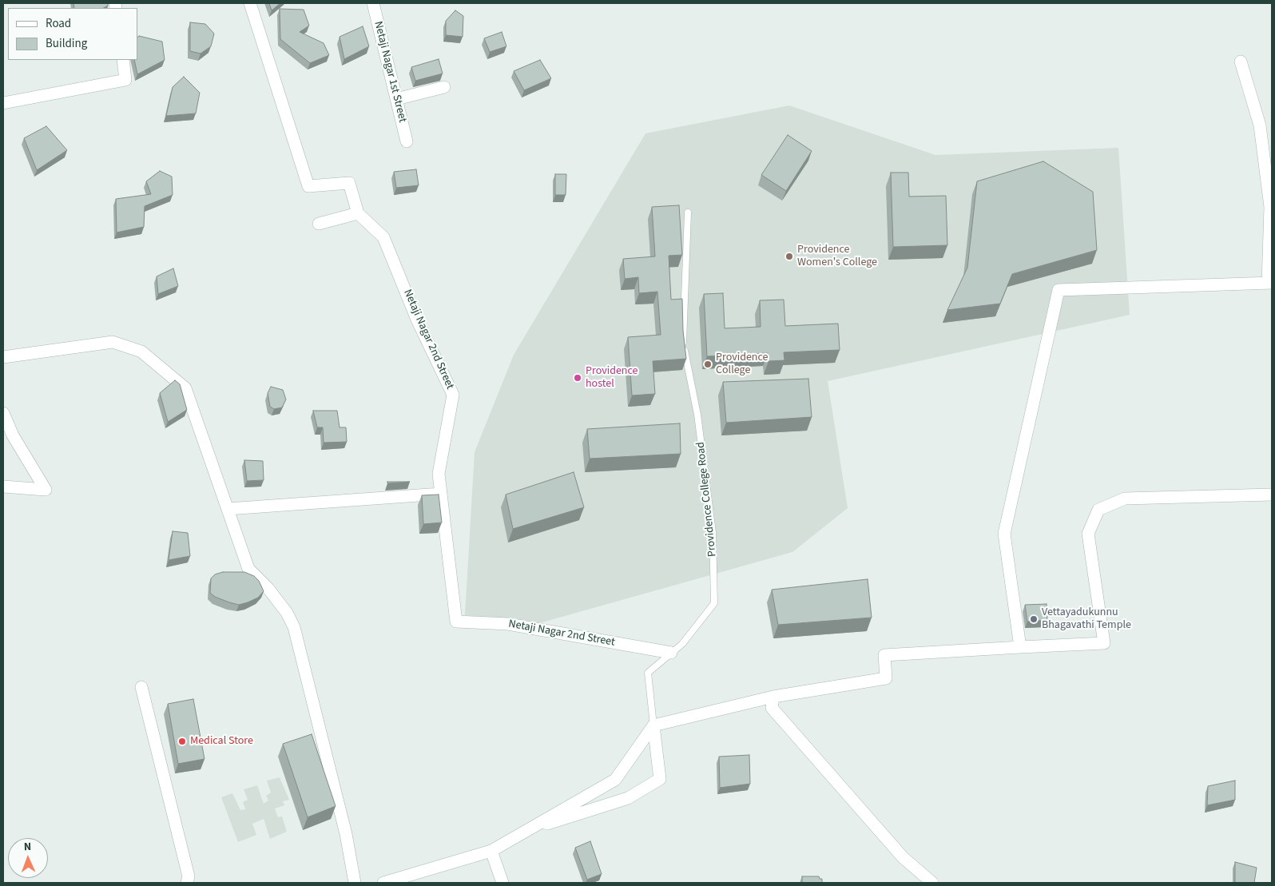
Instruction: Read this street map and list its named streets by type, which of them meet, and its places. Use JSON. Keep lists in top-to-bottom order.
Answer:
{
  "streets": {
    "street": ["Netaji Nagar 1st Street", "Netaji Nagar 2nd Street", "Providence College Road"]
  },
  "crossings": [
    ["Netaji Nagar 2nd Street", "Providence College Road"]
  ],
  "places": [
    "Providence Women's College",
    "Providence College",
    "Providence hostel",
    "Vettayadukunnu Bhagavathi Temple",
    "Medical Store"
  ],
  "legend": ["Road", "Building"],
  "north": "top"
}
